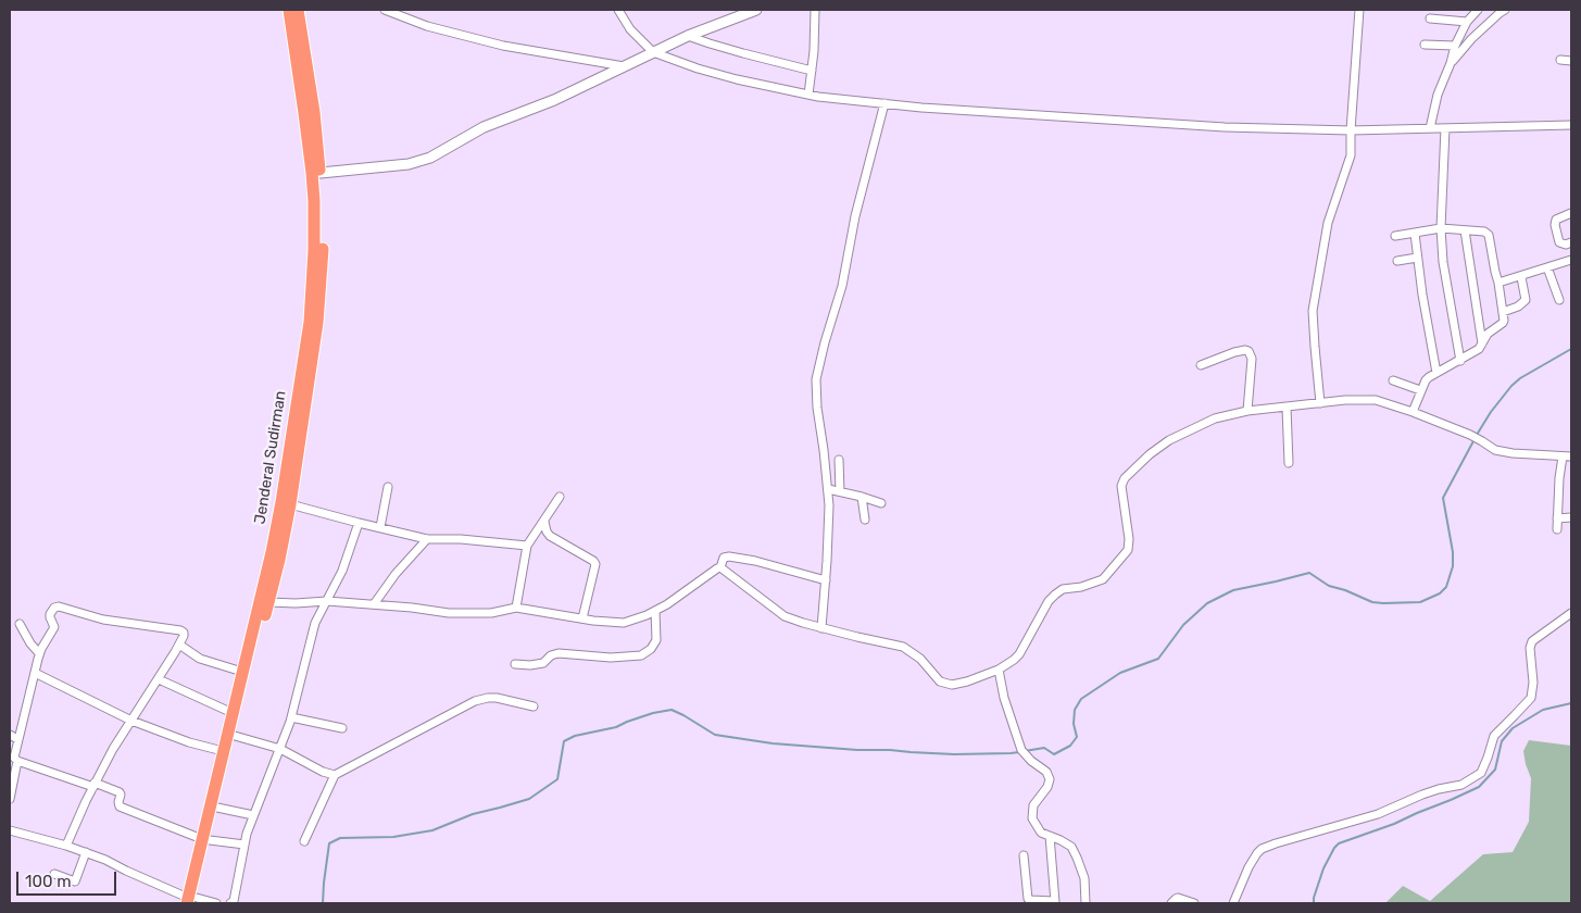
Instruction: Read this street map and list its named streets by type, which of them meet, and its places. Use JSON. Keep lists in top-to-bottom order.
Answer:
{
  "streets": {
    "highway": ["Jenderal Sudirman"]
  },
  "scale_bar": "100 m"
}
